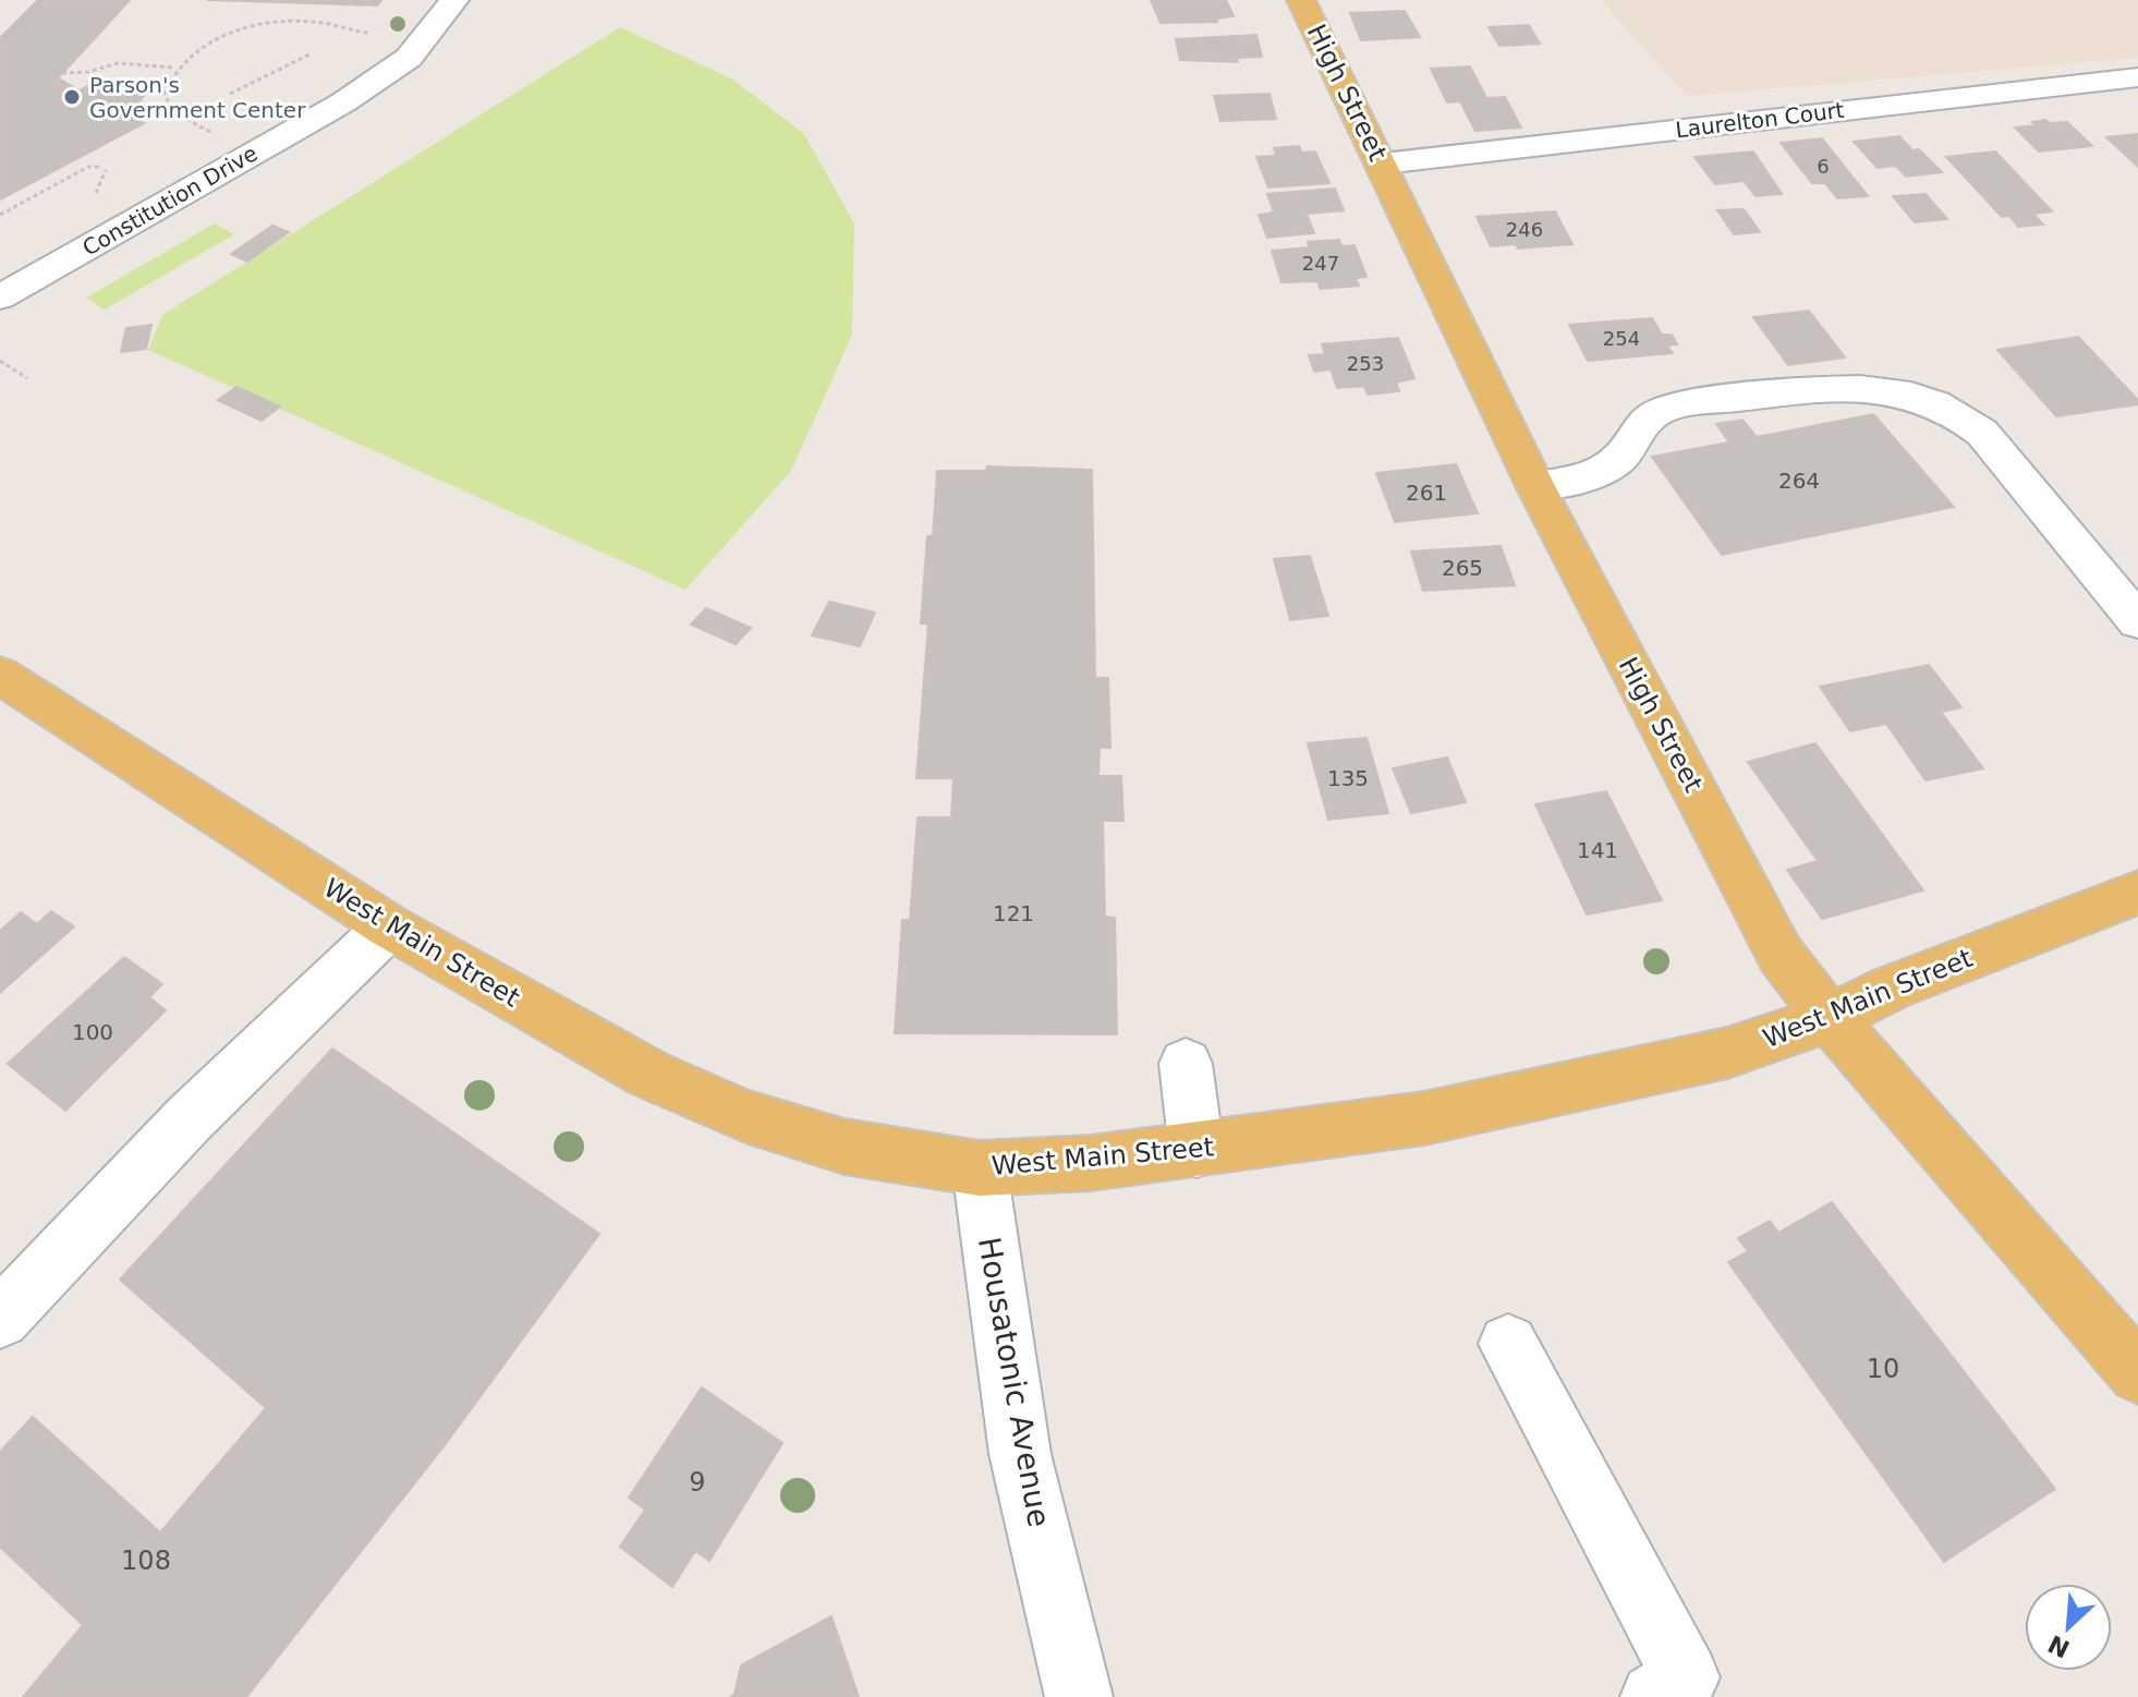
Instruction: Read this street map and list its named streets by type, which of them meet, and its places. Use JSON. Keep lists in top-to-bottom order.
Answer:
{
  "streets": {
    "main road": ["High Street", "West Main Street"],
    "street": ["Laurelton Court", "Constitution Drive", "Housatonic Avenue"]
  },
  "crossings": [
    ["High Street", "Laurelton Court"],
    ["High Street", "West Main Street"],
    ["West Main Street", "Housatonic Avenue"]
  ],
  "places": ["Parson's Government Center"],
  "house_numbers": [
    "6",
    "246",
    "247",
    "254",
    "253",
    "264",
    "261",
    "265",
    "135",
    "141",
    "121",
    "100",
    "10",
    "9",
    "108"
  ],
  "north": "bottom left"
}
